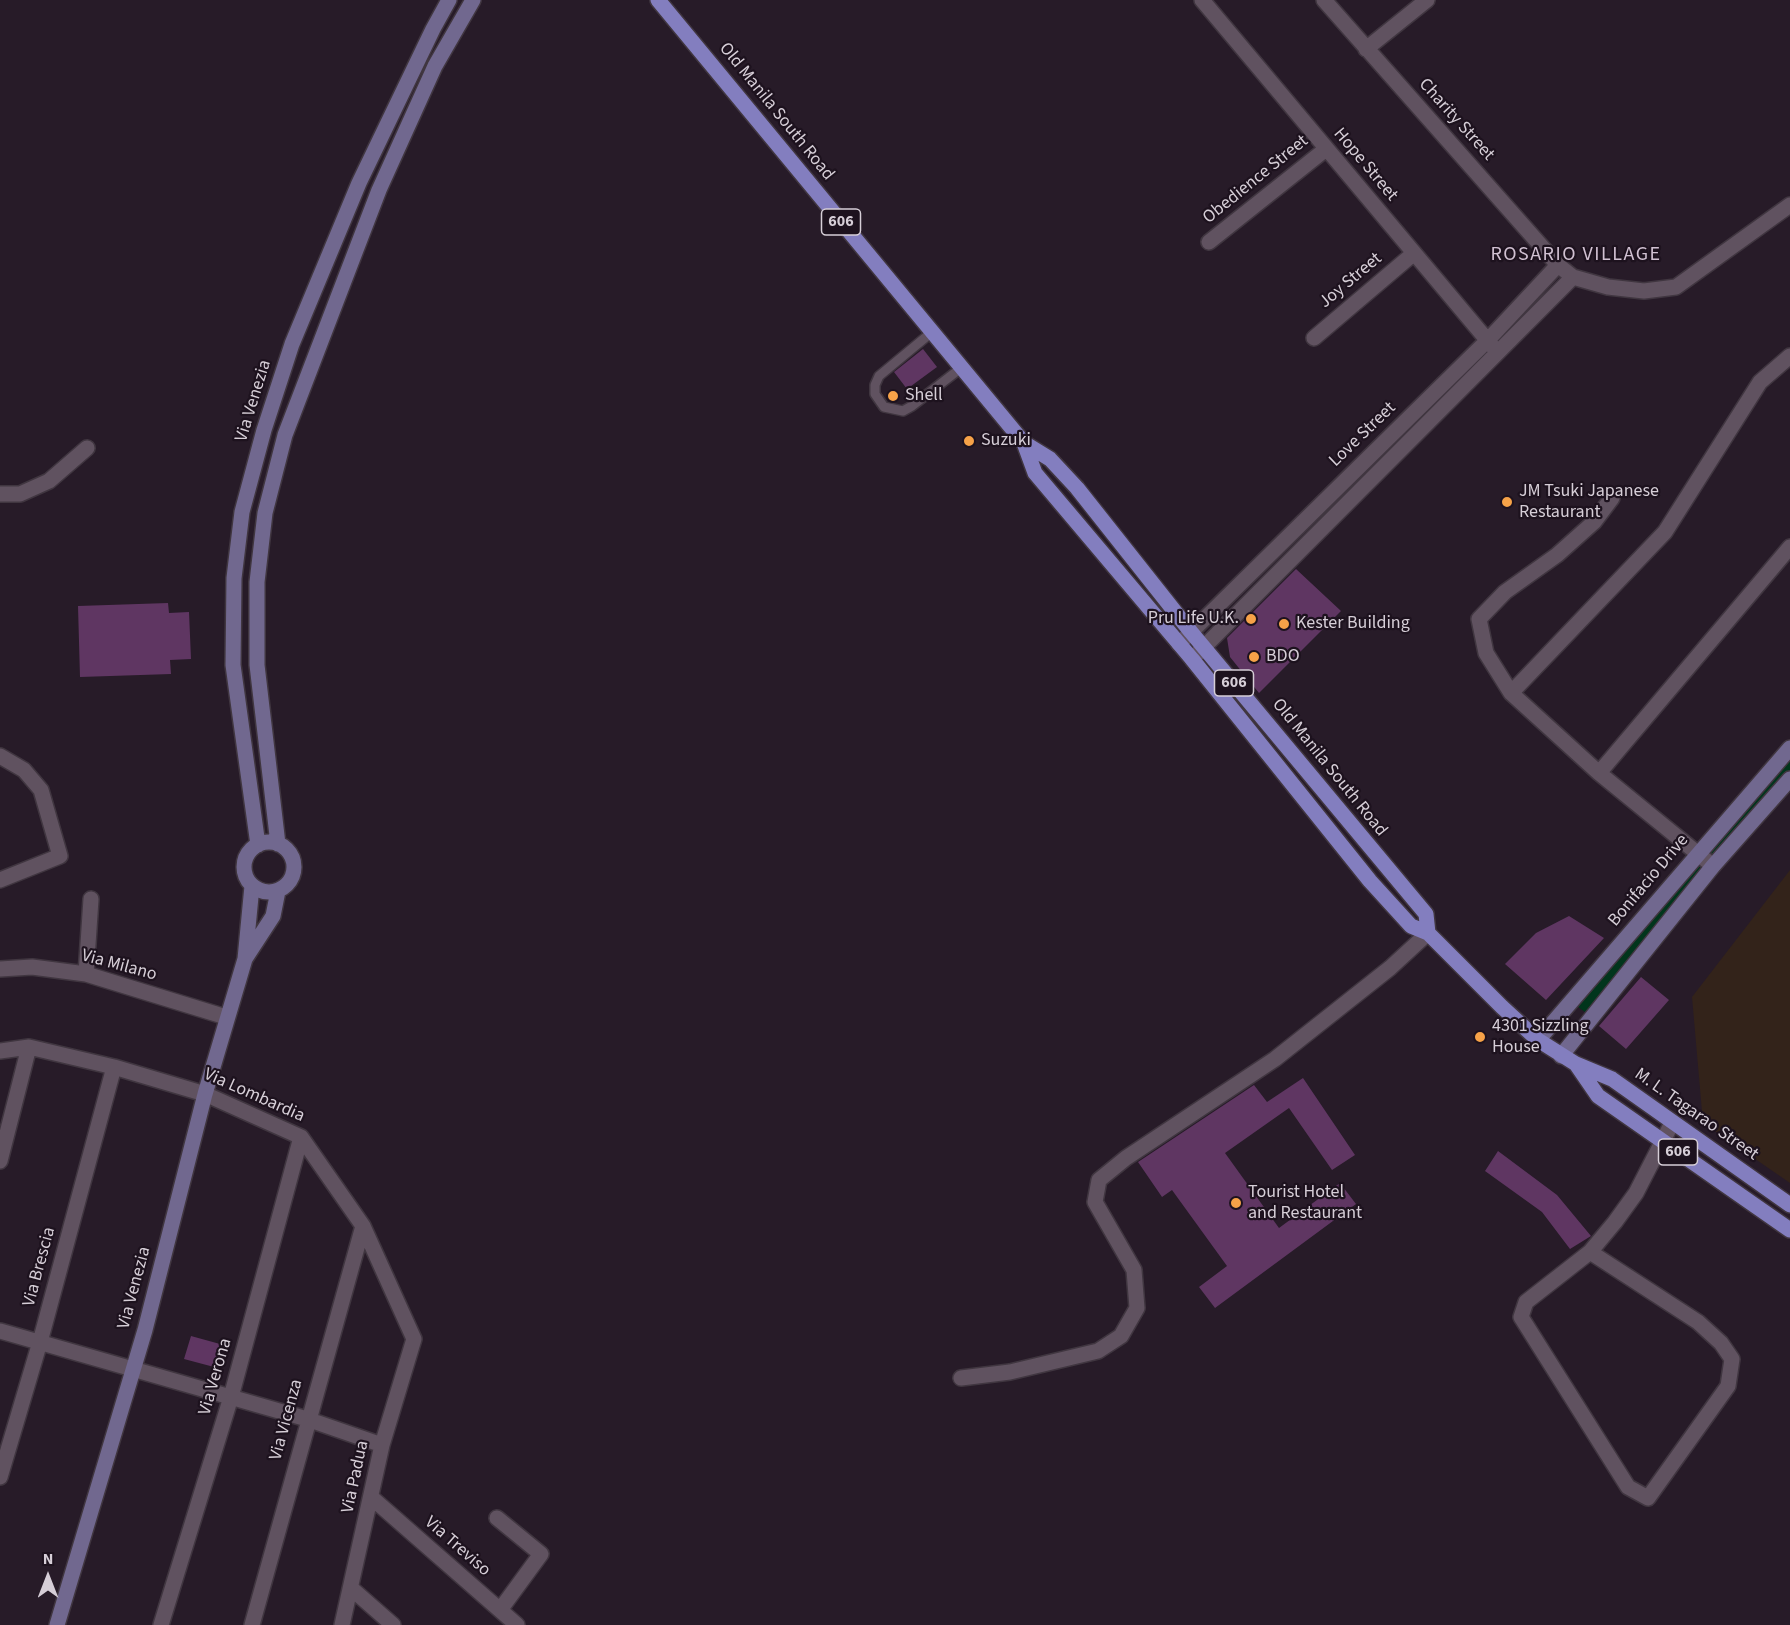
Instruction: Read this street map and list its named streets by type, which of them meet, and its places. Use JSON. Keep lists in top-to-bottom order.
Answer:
{
  "streets": {
    "main road": ["Old Manila South Road", "606", "M. L. Tagarao Street"],
    "street": [
      "Charity Street",
      "Hope Street",
      "Obedience Street",
      "Joy Street",
      "Via Venezia",
      "Love Street",
      "Bonifacio Drive",
      "Via Milano",
      "Via Lombardia",
      "Via Brescia",
      "Via Verona",
      "Via Vicenza",
      "Via Padua",
      "Via Treviso"
    ]
  },
  "crossings": [
    ["Old Manila South Road", "Love Street"],
    ["Old Manila South Road", "Bonifacio Drive"],
    ["Old Manila South Road", "M. L. Tagarao Street"],
    ["Charity Street", "Love Street"],
    ["Hope Street", "Obedience Street"],
    ["Hope Street", "Joy Street"],
    ["Hope Street", "Love Street"],
    ["Via Venezia", "Via Milano"],
    ["Via Venezia", "Via Lombardia"],
    ["Bonifacio Drive", "M. L. Tagarao Street"],
    ["Via Lombardia", "Via Brescia"],
    ["Via Lombardia", "Via Verona"],
    ["Via Lombardia", "Via Vicenza"],
    ["Via Lombardia", "Via Padua"],
    ["Via Padua", "Via Treviso"]
  ],
  "districts": ["ROSARIO VILLAGE"],
  "places": [
    "Shell",
    "Suzuki",
    "JM Tsuki Japanese Restaurant",
    "Pru Life U.K.",
    "Kester Building",
    "BDO",
    "4301 Sizzling House",
    "Tourist Hotel and Restaurant"
  ],
  "north": "top"
}
